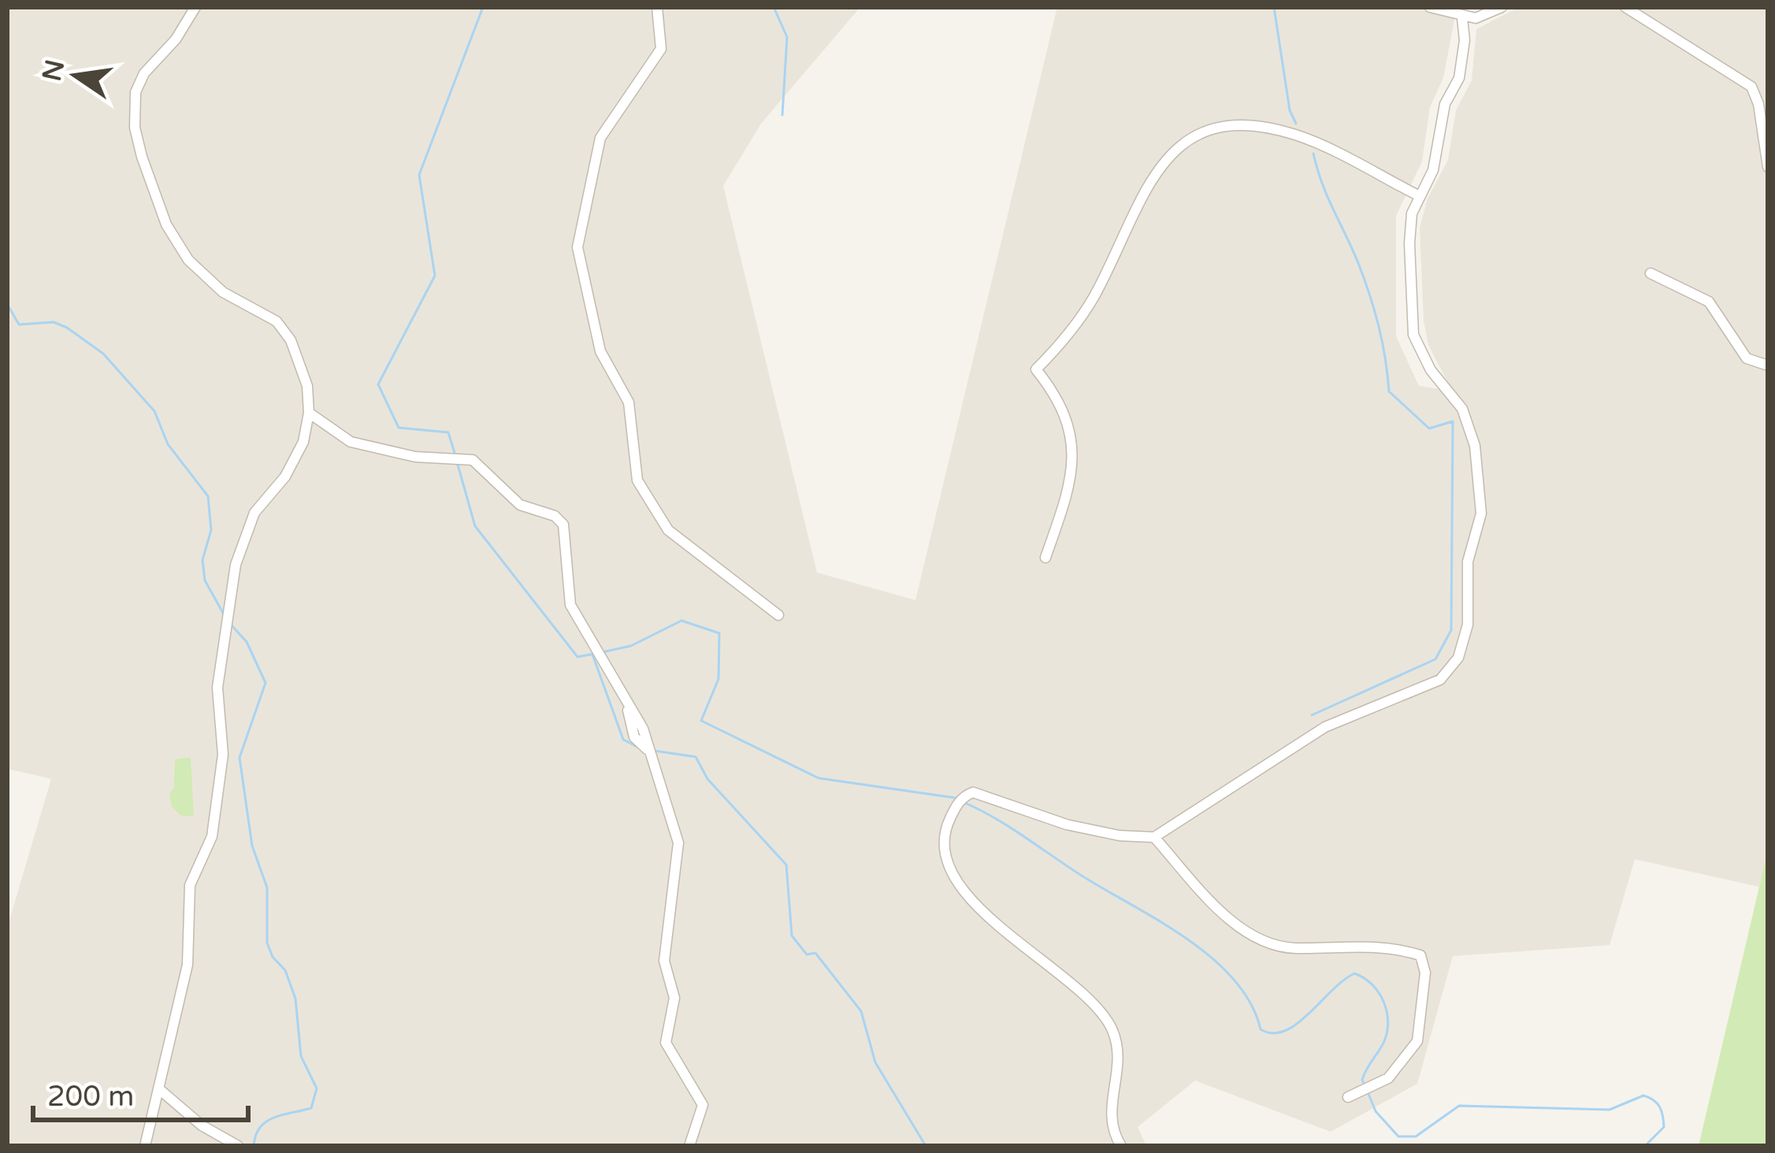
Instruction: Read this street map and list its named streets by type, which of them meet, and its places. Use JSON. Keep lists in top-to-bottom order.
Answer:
{
  "scale_bar": "200 m",
  "north": "left"
}
